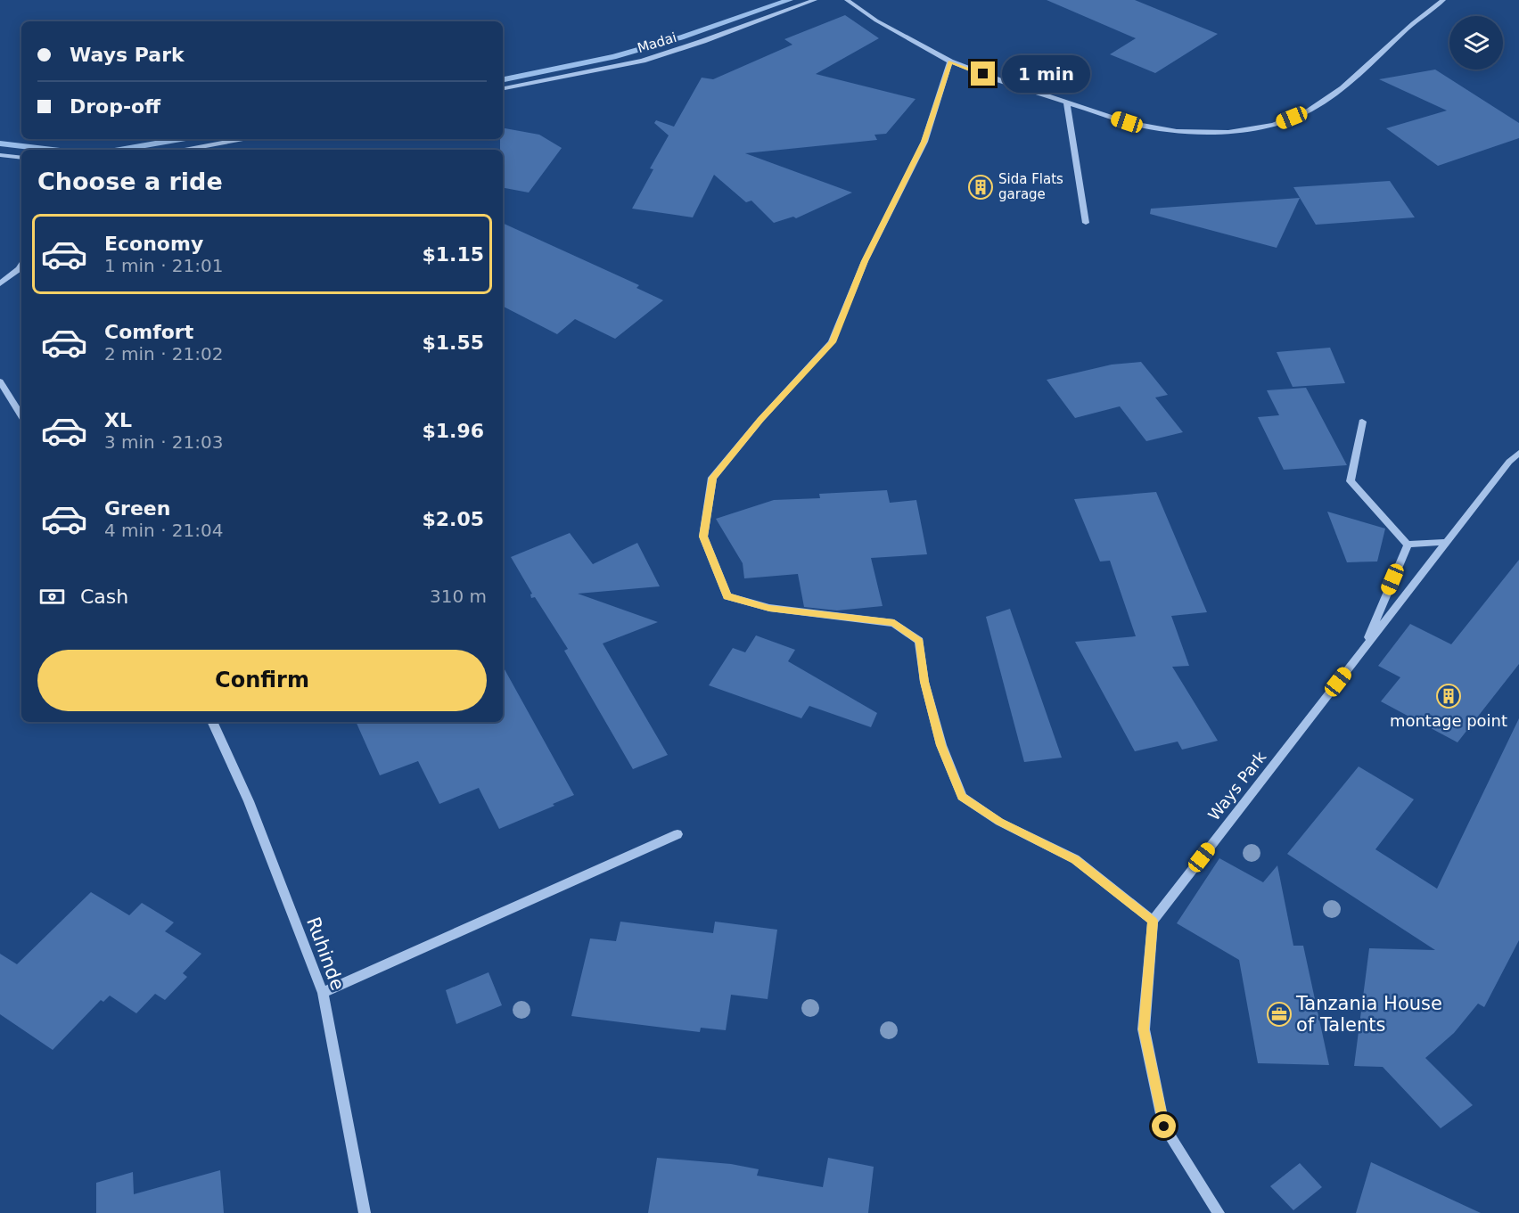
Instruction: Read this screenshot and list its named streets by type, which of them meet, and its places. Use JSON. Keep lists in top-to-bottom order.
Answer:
{
  "streets": {
    "street": ["Madai", "Ways Park", "Ruhinde"]
  },
  "places": {
    "building": ["Sida Flats garage", "montage point"],
    "office": ["Tanzania House of Talents"]
  },
  "page": {
    "banner": ["Ways Park", "Drop-off"],
    "bubble": "1 min",
    "heading": "Choose a ride",
    "list": [
      {
        "name": "Economy",
        "note": "1 min · 21:01",
        "value": "$1.15"
      },
      {
        "name": "Comfort",
        "note": "2 min · 21:02",
        "value": "$1.55"
      },
      {
        "name": "XL",
        "note": "3 min · 21:03",
        "value": "$1.96"
      },
      {
        "name": "Green",
        "note": "4 min · 21:04",
        "value": "$2.05"
      }
    ],
    "pay": ["Cash", "310 m"],
    "buttons": "Confirm"
  }
}
